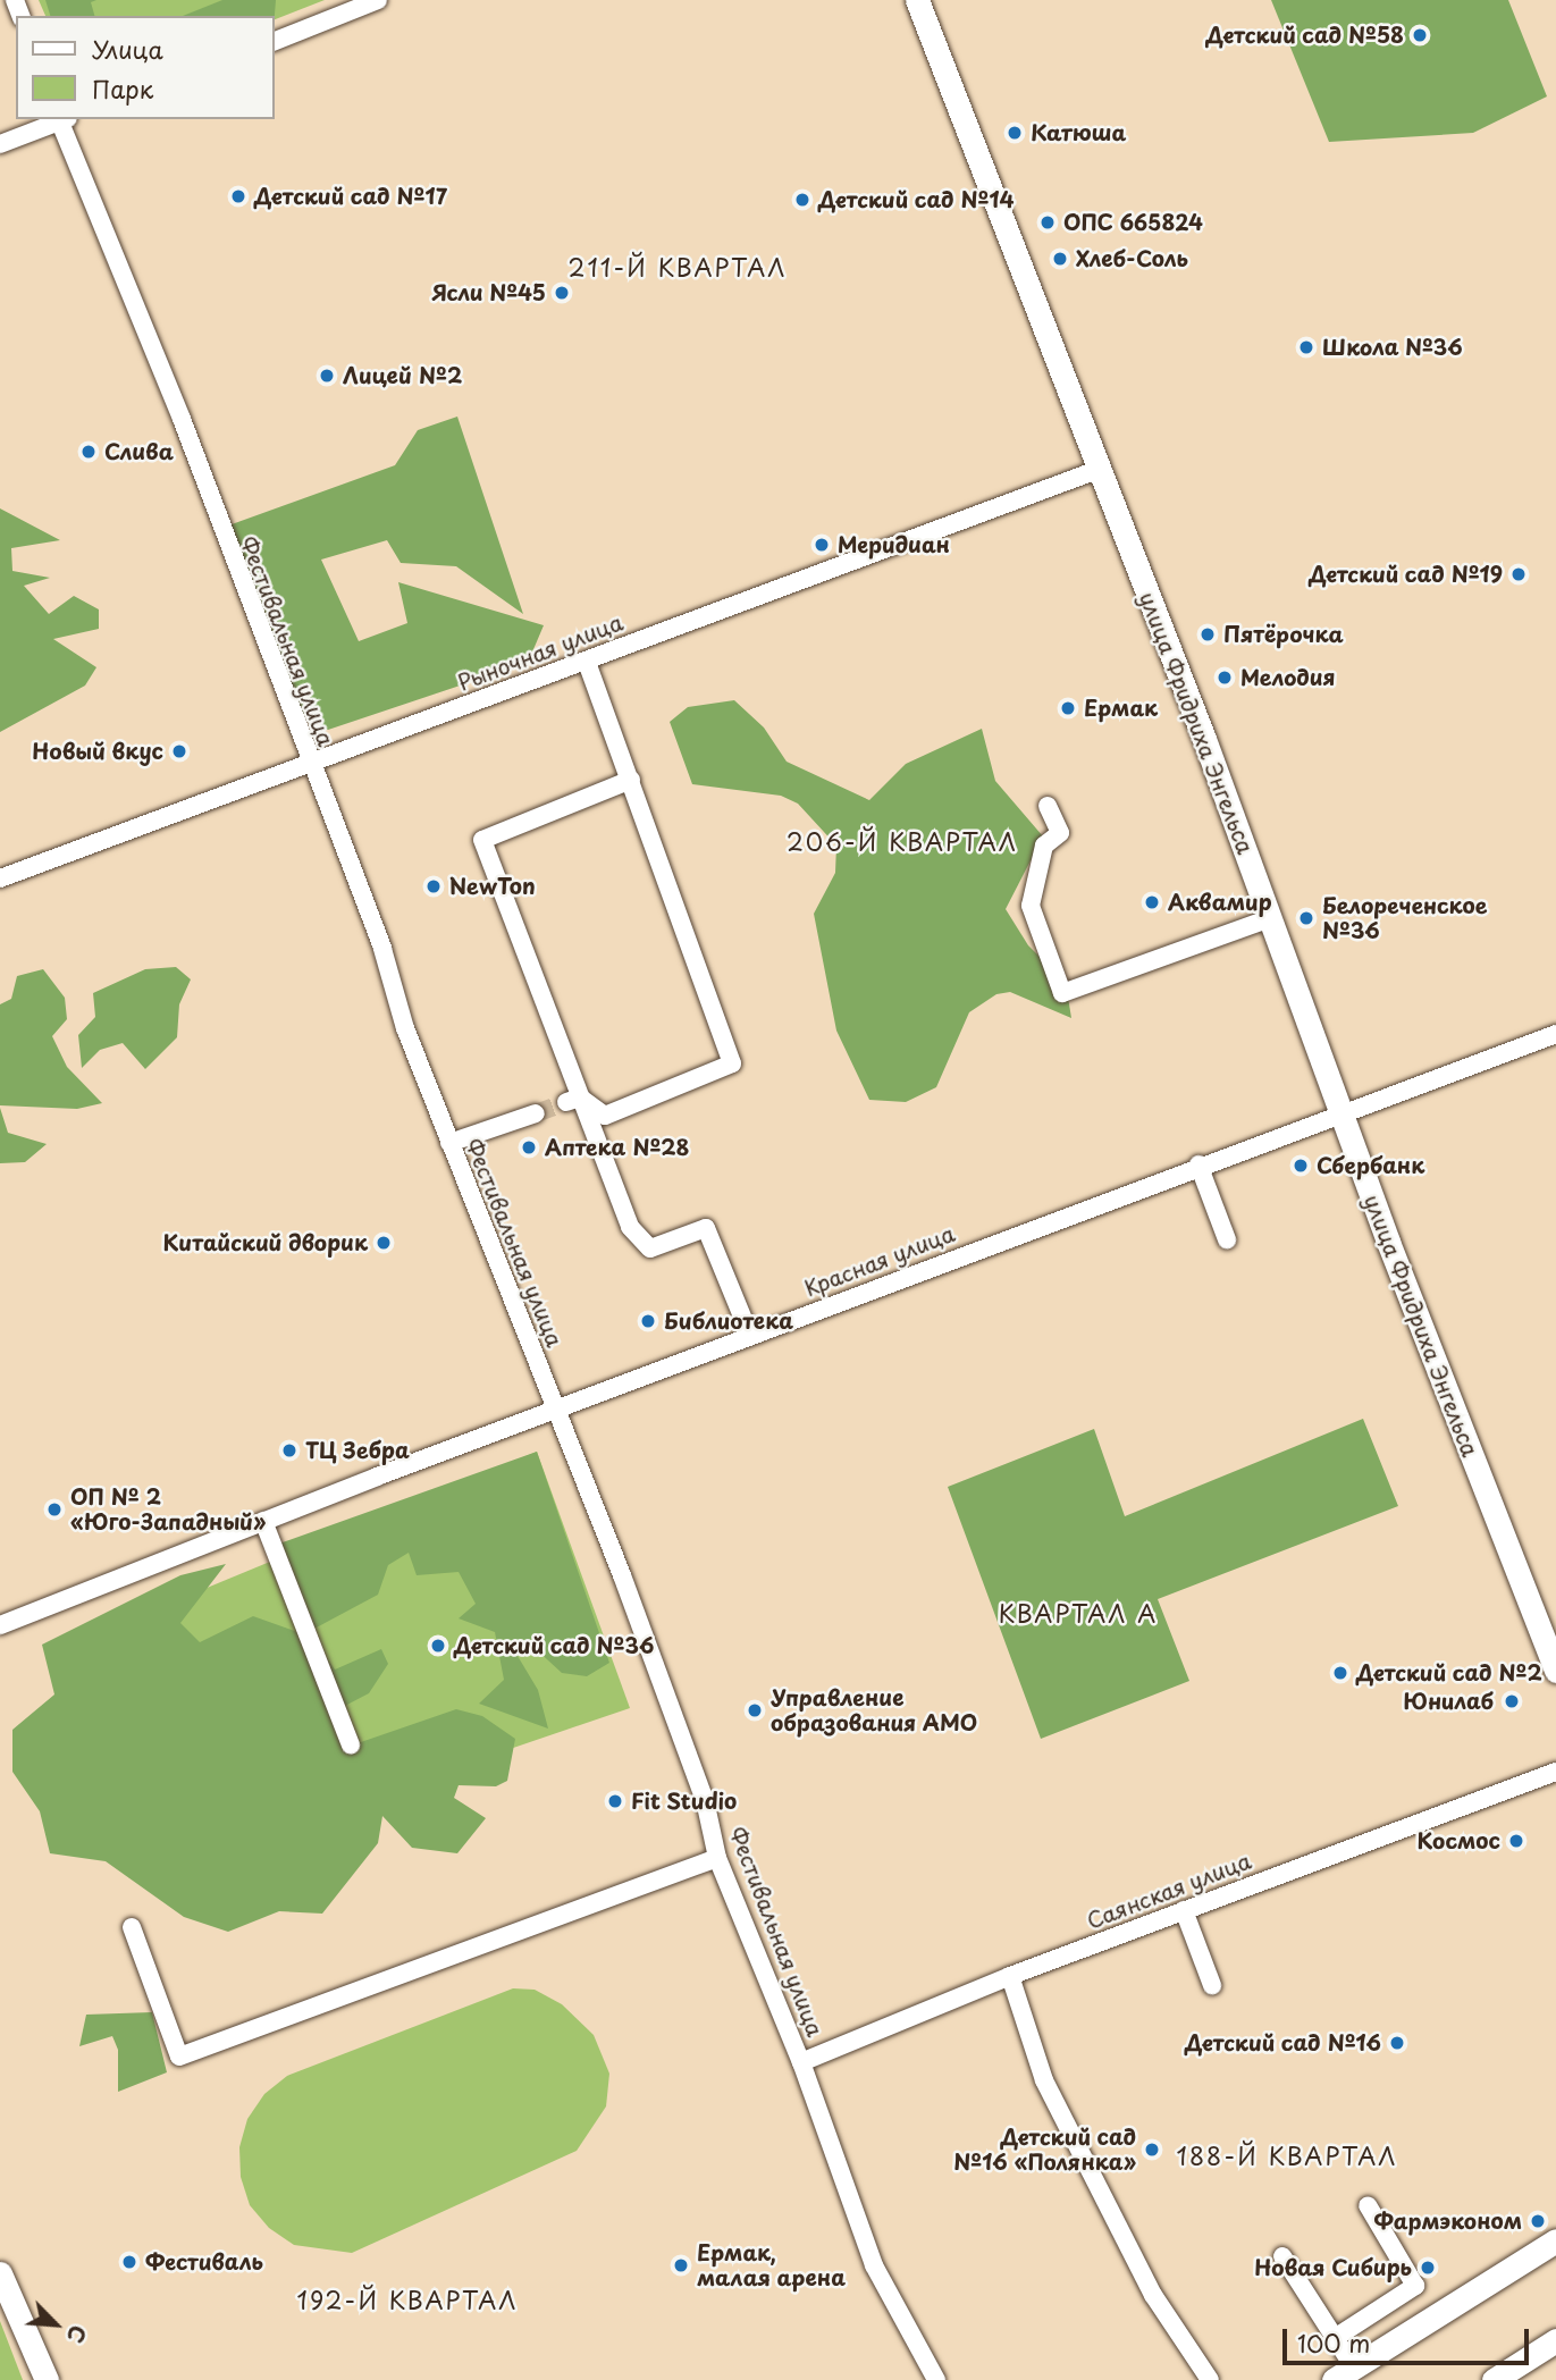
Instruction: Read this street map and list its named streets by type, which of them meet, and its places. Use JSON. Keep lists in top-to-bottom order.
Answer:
{
  "streets": {
    "street": [
      "Фестивальная улица",
      "Рыночная улица",
      "улица Фридриха Энгельса",
      "Красная улица",
      "Саянская улица"
    ]
  },
  "crossings": [
    ["Фестивальная улица", "Рыночная улица"],
    ["Фестивальная улица", "Красная улица"],
    ["Фестивальная улица", "Саянская улица"],
    ["Рыночная улица", "улица Фридриха Энгельса"],
    ["улица Фридриха Энгельса", "Красная улица"]
  ],
  "districts": [
    "211-Й КВАРТАЛ",
    "206-Й КВАРТАЛ",
    "КВАРТАЛ А",
    "188-Й КВАРТАЛ",
    "192-Й КВАРТАЛ"
  ],
  "places": [
    "Детский сад №58",
    "Катюша",
    "Детский сад №17",
    "Детский сад №14",
    "ОПС 665824",
    "Хлеб-Соль",
    "Ясли №45",
    "Школа №36",
    "Лицей №2",
    "Слива",
    "Меридиан",
    "Детский сад №19",
    "Пятёрочка",
    "Мелодия",
    "Ермак",
    "Новый вкус",
    "NewTon",
    "Аквамир",
    "Белореченское №36",
    "Аптека №28",
    "Сбербанк",
    "Китайский дворик",
    "Библиотека",
    "ТЦ Зебра",
    "ОП № 2 «Юго-Западный»",
    "Детский сад №36",
    "Детский сад №2",
    "Юнилаб",
    "Управление образования АМО",
    "Fit Studio",
    "Космос",
    "Детский сад №16",
    "Детский сад №16 «Полянка»",
    "Фармэконом",
    "Фестиваль",
    "Ермак, малая арена",
    "Новая Сибирь"
  ],
  "legend": ["Улица", "Парк"],
  "scale_bar": "100 m",
  "north": "bottom right"
}
